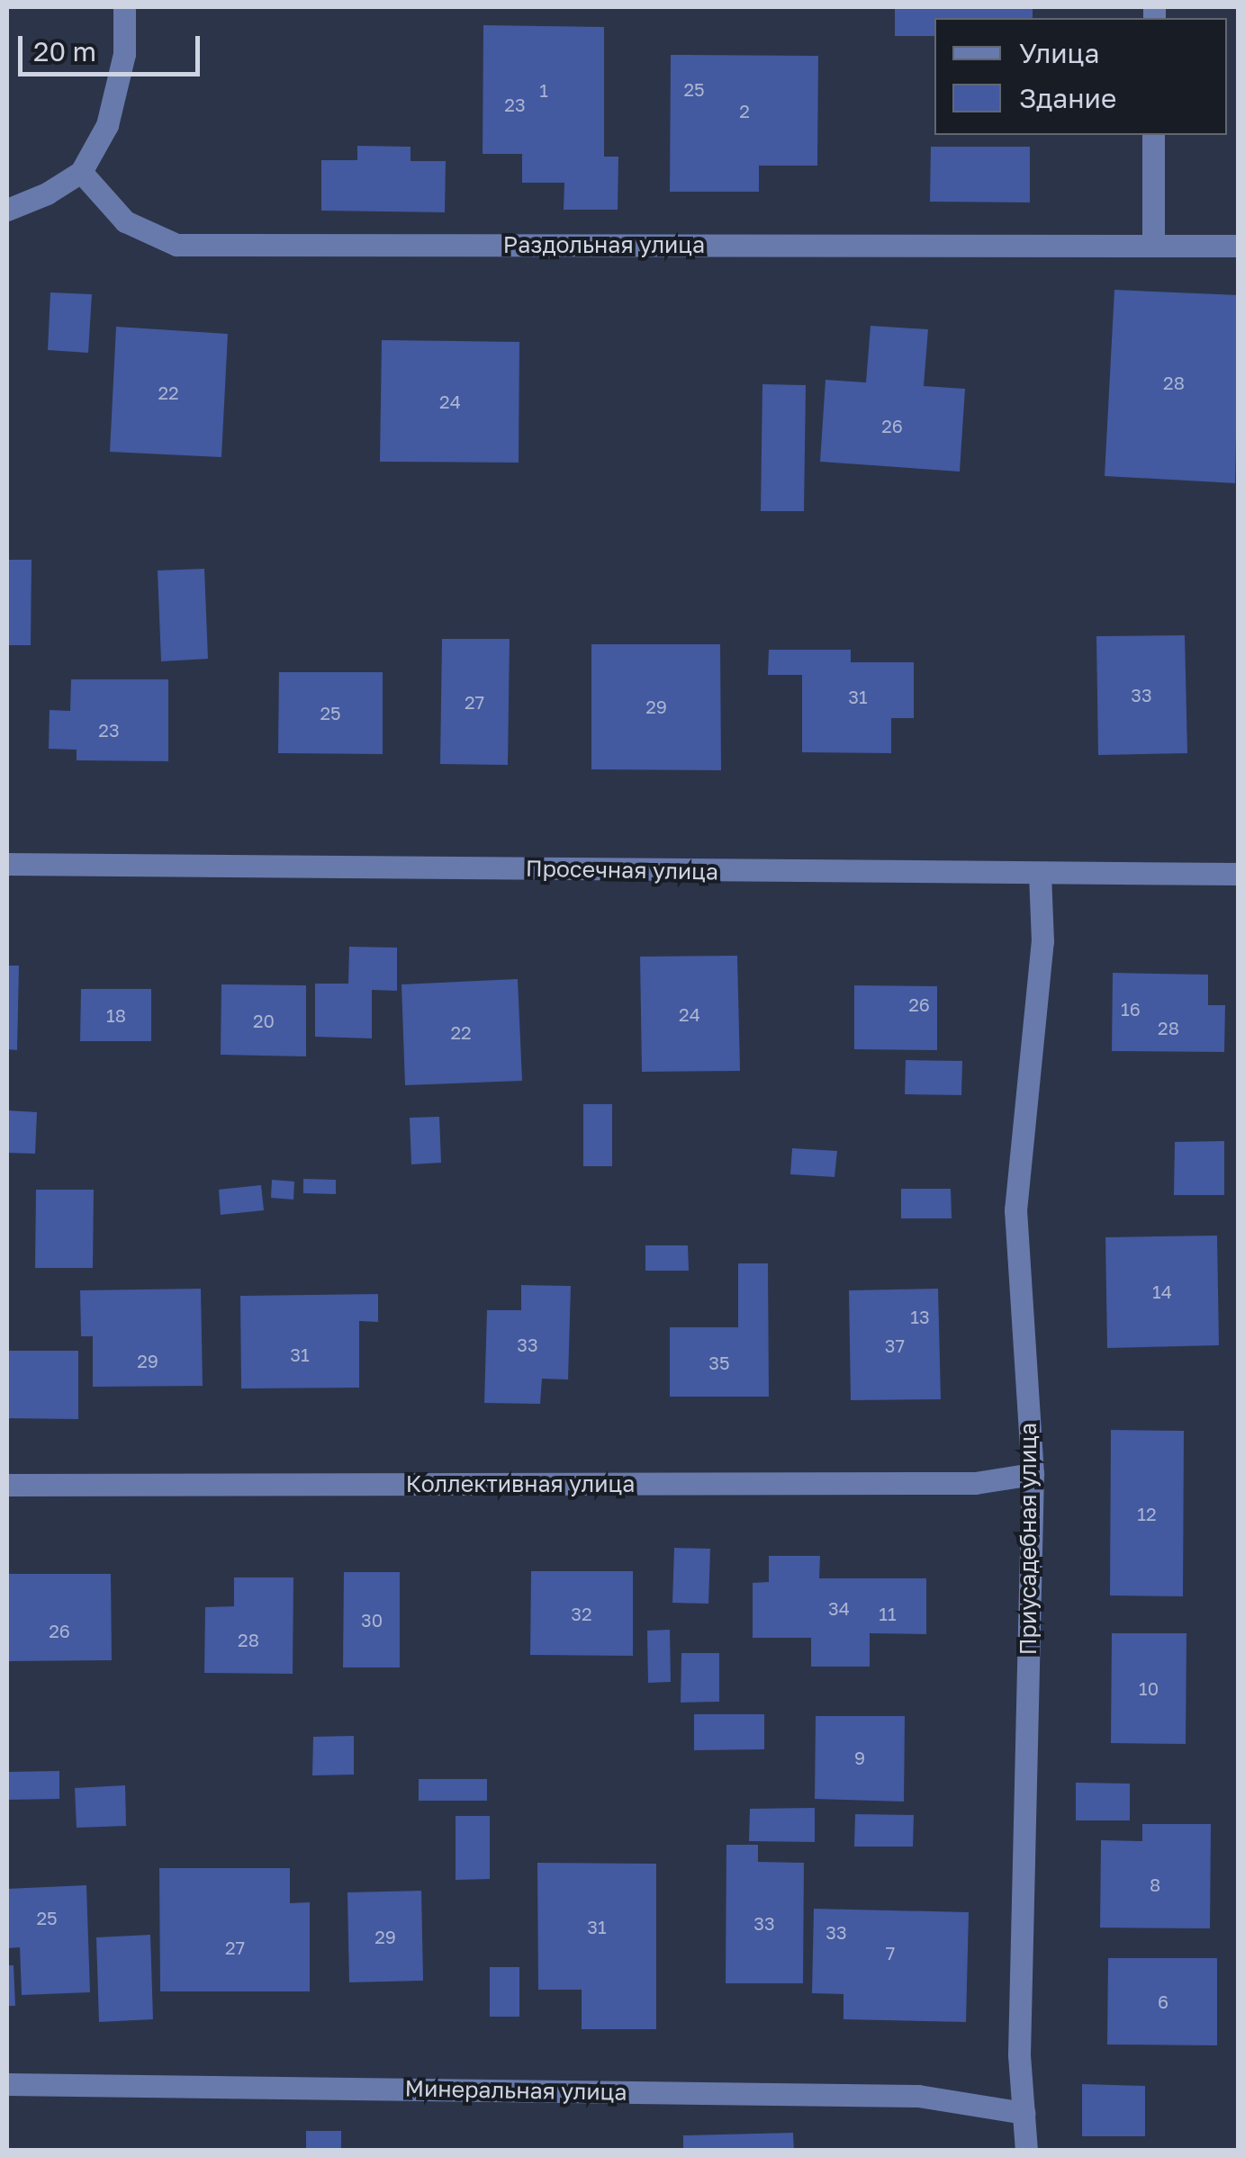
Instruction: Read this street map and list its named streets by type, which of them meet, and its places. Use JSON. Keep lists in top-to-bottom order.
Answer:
{
  "streets": {
    "street": [
      "Раздольная улица",
      "Просечная улица",
      "Коллективная улица",
      "Приусадебная улица",
      "Минеральная улица"
    ]
  },
  "crossings": [
    ["Просечная улица", "Приусадебная улица"],
    ["Коллективная улица", "Приусадебная улица"],
    ["Приусадебная улица", "Минеральная улица"]
  ],
  "house_numbers": [
    "25",
    "1",
    "23",
    "2",
    "28",
    "22",
    "24",
    "26",
    "33",
    "31",
    "27",
    "29",
    "25",
    "23",
    "26",
    "16",
    "24",
    "18",
    "20",
    "28",
    "22",
    "14",
    "13",
    "33",
    "37",
    "31",
    "29",
    "35",
    "12",
    "34",
    "32",
    "11",
    "30",
    "26",
    "28",
    "10",
    "9",
    "8",
    "25",
    "33",
    "31",
    "33",
    "29",
    "27",
    "7",
    "6"
  ],
  "legend": ["Улица", "Здание"],
  "scale_bar": "20 m"
}
